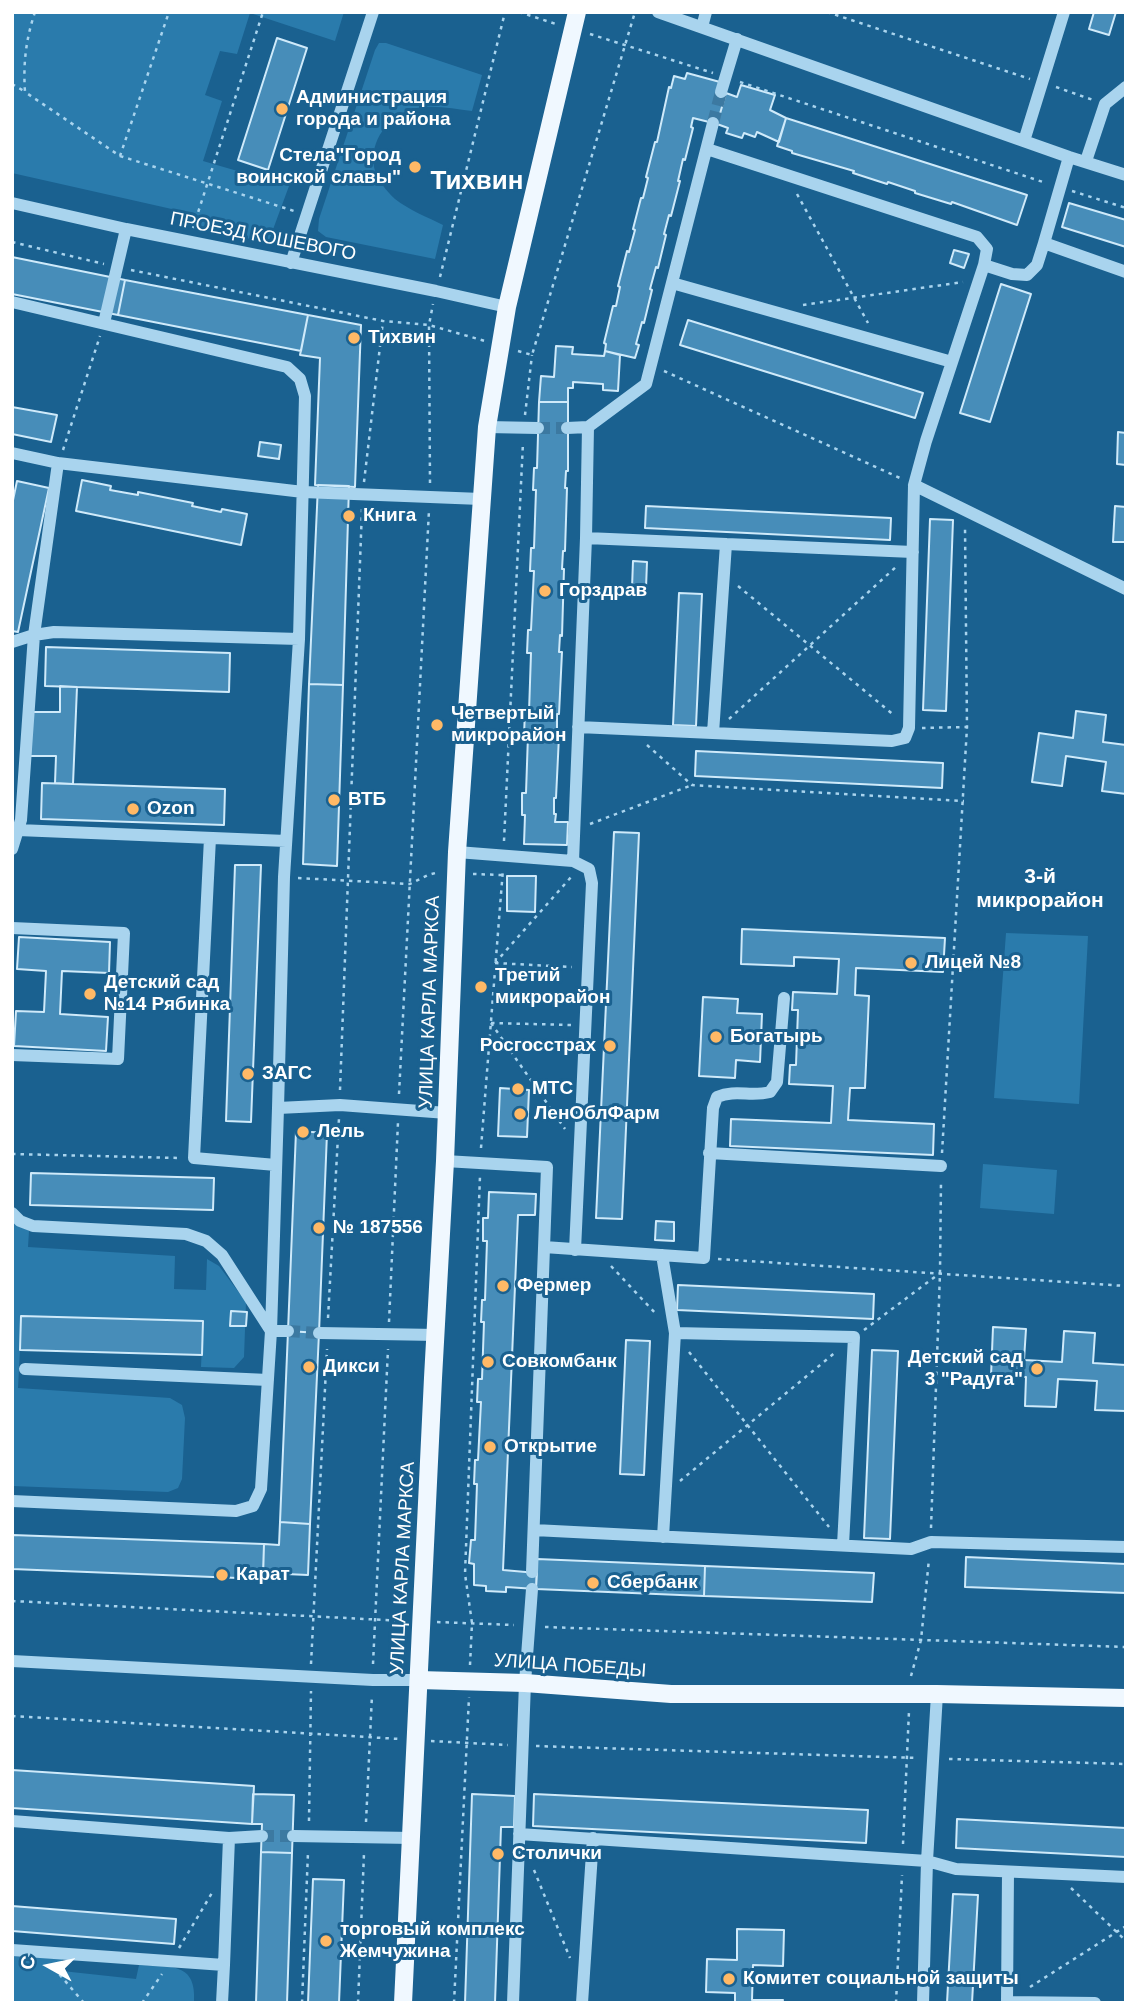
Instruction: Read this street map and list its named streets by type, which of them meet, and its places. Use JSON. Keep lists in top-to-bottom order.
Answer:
{
  "streets": {
    "main road": ["УЛИЦА КАРЛА МАРКСА", "УЛИЦА ПОБЕДЫ"],
    "street": ["ПРОЕЗД КОШЕВОГО"]
  },
  "crossings": [
    ["ПРОЕЗД КОШЕВОГО", "УЛИЦА КАРЛА МАРКСА"],
    ["УЛИЦА КАРЛА МАРКСА", "УЛИЦА ПОБЕДЫ"]
  ],
  "districts": ["Тихвин", "3-й микрорайон"],
  "places": [
    "Администрация города и района",
    "Стела\"Город воинской славы\"",
    "Тихвин",
    "Книга",
    "Горздрав",
    "Четвертый микрорайон",
    "ВТБ",
    "Ozon",
    "Лицей №8",
    "Третий микрорайон",
    "Детский сад №14 Рябинка",
    "Богатырь",
    "Росгосстрах",
    "ЗАГС",
    "МТС",
    "ЛенОблФарм",
    "Лель",
    "№ 187556",
    "Фермер",
    "Совкомбанк",
    "Дикси",
    "Детский сад 3 \"Радуга\"",
    "Открытие",
    "Карат",
    "Сбербанк",
    "Столички",
    "торговый комплекс Жемчужина",
    "Комитет социальной защиты"
  ],
  "north": "left"
}
